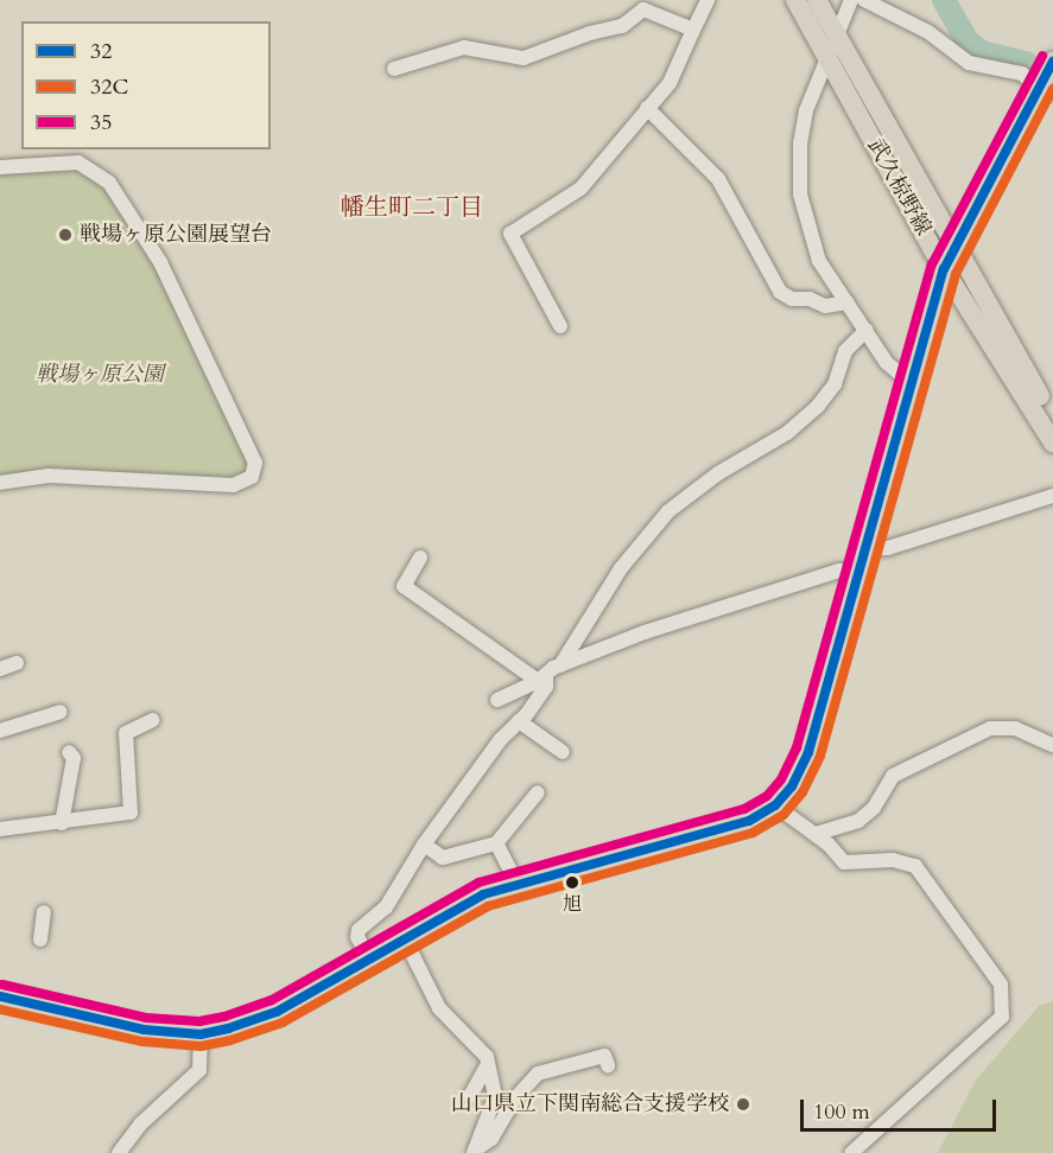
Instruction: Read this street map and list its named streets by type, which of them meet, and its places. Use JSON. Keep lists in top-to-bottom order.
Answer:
{
  "streets": {
    "main road": ["武久椋野線"]
  },
  "districts": ["幡生町二丁目"],
  "parks": ["戦場ヶ原公園"],
  "places": ["戦場ヶ原公園展望台", "旭", "山口県立下関南総合支援学校"],
  "lines": ["transit line 35", "transit line 32", "transit line 32C"],
  "legend": ["32", "32C", "35"],
  "scale_bar": "100 m"
}
